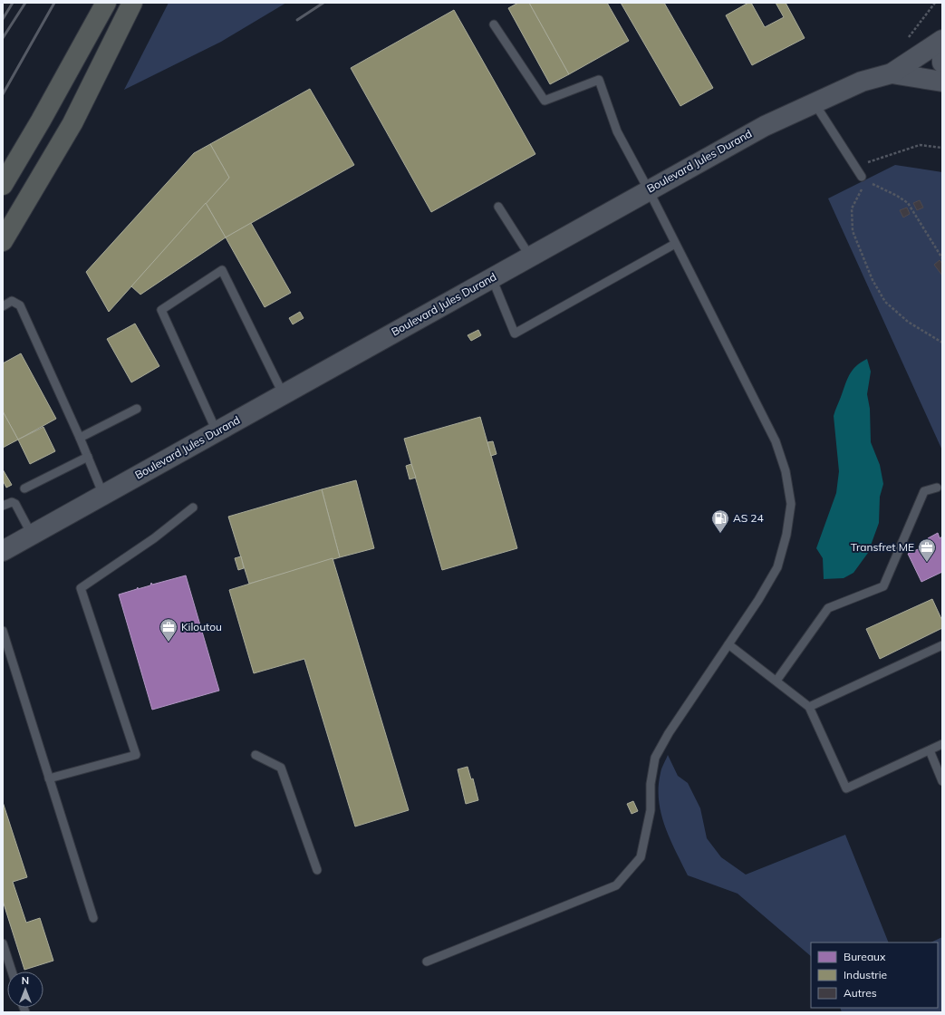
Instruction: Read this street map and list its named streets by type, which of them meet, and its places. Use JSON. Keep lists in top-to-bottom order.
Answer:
{
  "streets": {
    "main road": ["Boulevard Jules Durand"]
  },
  "places": {
    "fuel station": ["AS 24"],
    "office": ["Transfret ME", "Kiloutou"]
  },
  "legend": ["Bureaux", "Industrie", "Autres"],
  "north": "top"
}
